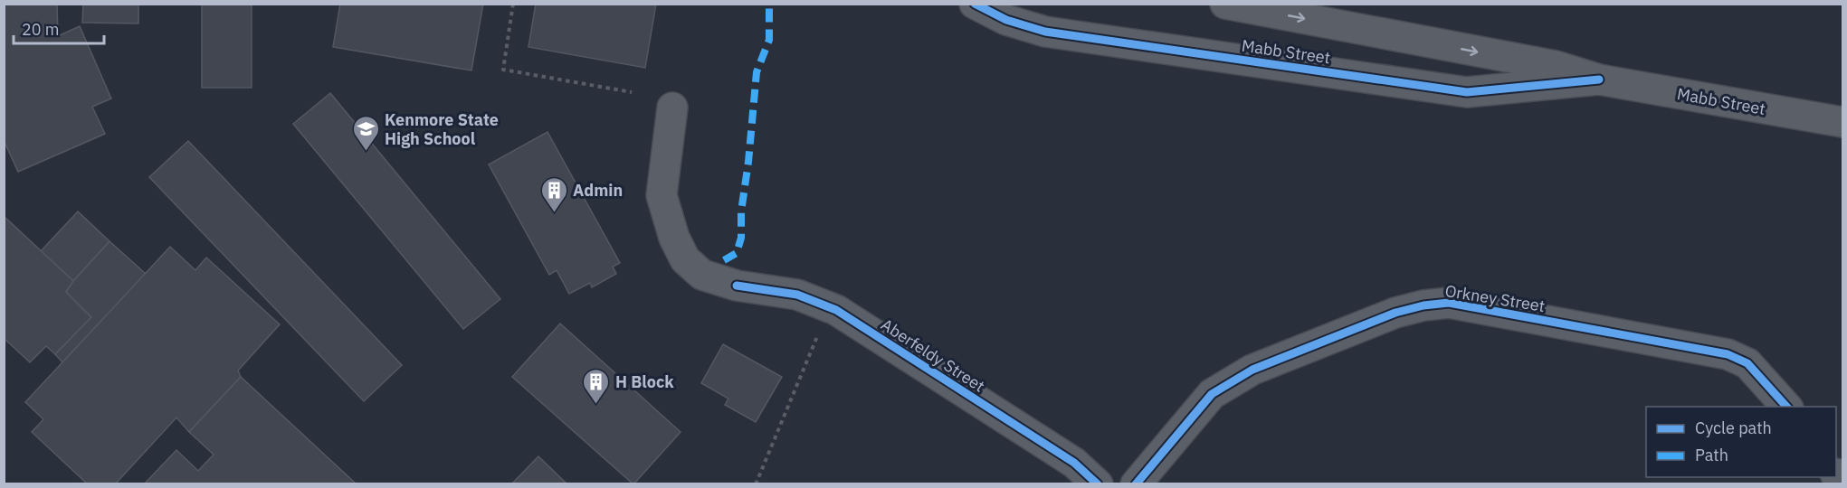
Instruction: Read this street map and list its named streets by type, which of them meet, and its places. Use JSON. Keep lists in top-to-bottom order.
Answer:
{
  "streets": {
    "street": ["Mabb Street", "Orkney Street", "Aberfeldy Street"]
  },
  "places": {
    "school or university": ["Kenmore State High School"],
    "building": ["Admin", "H Block"]
  },
  "legend": ["Cycle path", "Path"],
  "scale_bar": "20 m"
}
